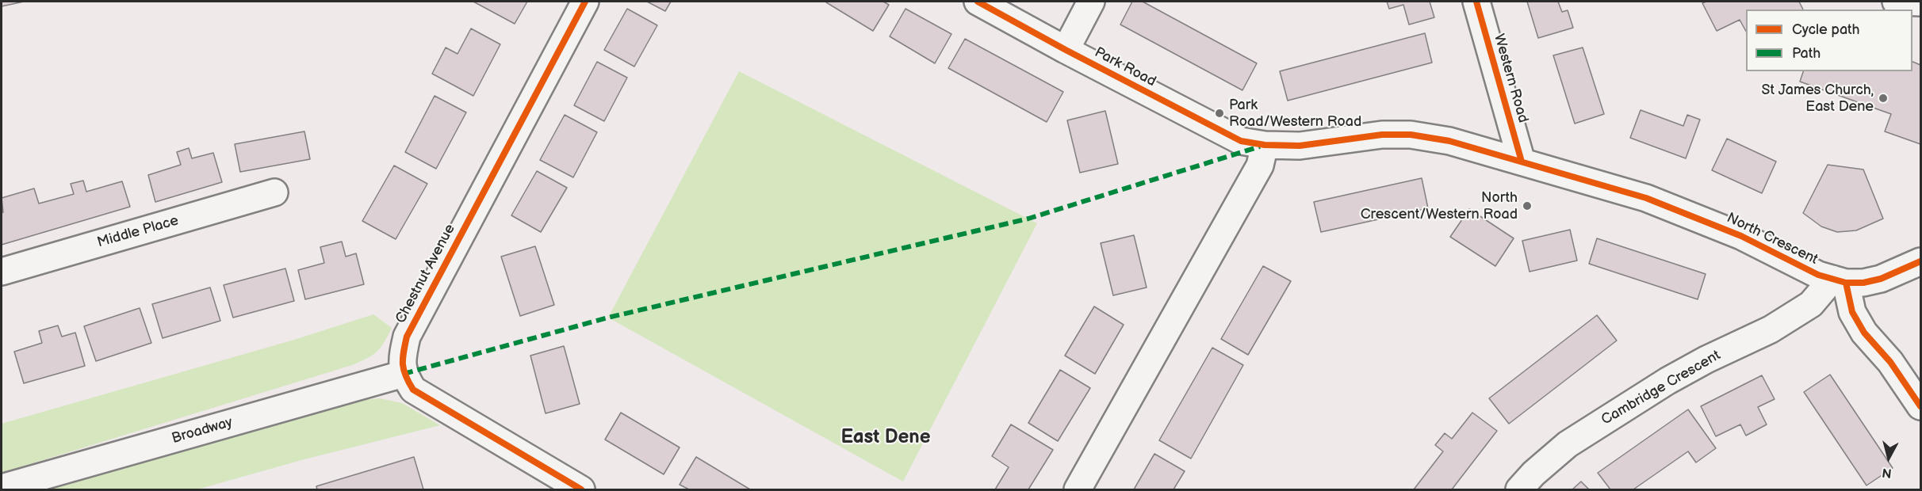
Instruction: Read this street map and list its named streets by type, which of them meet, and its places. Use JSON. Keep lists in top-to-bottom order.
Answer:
{
  "streets": {
    "street": [
      "Park Road",
      "Western Road",
      "Middle Place",
      "North Crescent",
      "Chestnut Avenue",
      "Cambridge Crescent",
      "Broadway"
    ]
  },
  "crossings": [
    ["Park Road", "Western Road"],
    ["Park Road", "North Crescent"],
    ["Western Road", "North Crescent"],
    ["North Crescent", "Cambridge Crescent"],
    ["Chestnut Avenue", "Broadway"]
  ],
  "districts": ["East Dene"],
  "places": ["St James Church, East Dene", "Park Road/Western Road", "North Crescent/Western Road"],
  "legend": ["Cycle path", "Path"],
  "north": "bottom"
}
